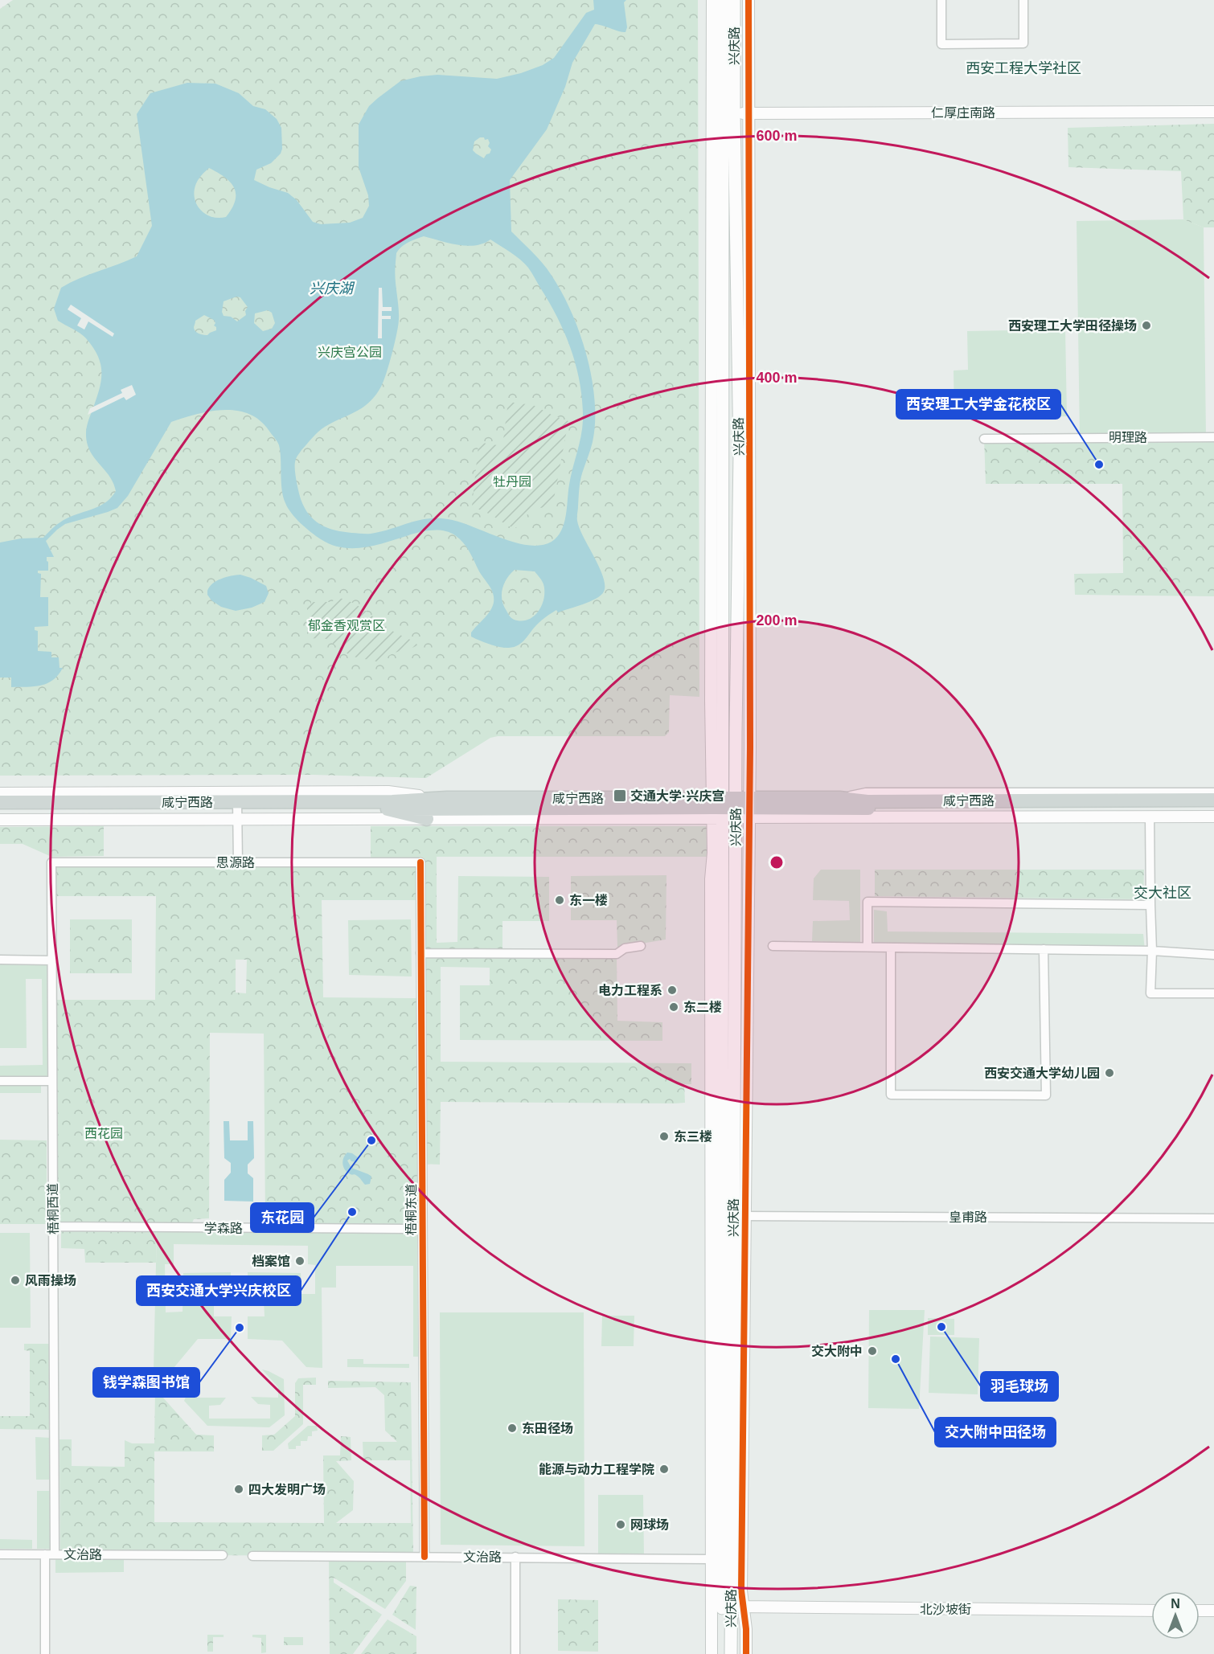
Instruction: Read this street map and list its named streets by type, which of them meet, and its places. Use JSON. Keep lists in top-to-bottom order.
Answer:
{
  "streets": {
    "main road": ["兴庆路", "咸宁西路"],
    "street": [
      "仁厚庄南路",
      "明理路",
      "思源路",
      "梧桐西道",
      "梧桐东道",
      "皇甫路",
      "学森路",
      "文治路",
      "北沙坡街"
    ]
  },
  "crossings": [
    ["兴庆路", "仁厚庄南路"],
    ["兴庆路", "咸宁西路"],
    ["兴庆路", "皇甫路"],
    ["兴庆路", "北沙坡街"],
    ["思源路", "梧桐西道"],
    ["思源路", "梧桐东道"],
    ["梧桐西道", "学森路"],
    ["梧桐西道", "文治路"],
    ["梧桐东道", "学森路"],
    ["梧桐东道", "文治路"]
  ],
  "districts": ["西安工程大学社区", "交大社区"],
  "water": ["兴庆湖"],
  "parks": [
    "兴庆宫公园",
    "牡丹园",
    "郁金香观赏区",
    "西花园"
  ],
  "places": {
    "other": [
      "西安理工大学田径操场",
      "西安理工大学金花校区",
      "东一楼",
      "电力工程系",
      "东二楼",
      "西安交通大学幼儿园",
      "东三楼",
      "东花园",
      "西安交通大学兴庆校区",
      "档案馆",
      "风雨操场",
      "羽毛球场",
      "钱学森图书馆",
      "交大附中",
      "交大附中田径场",
      "东田径场",
      "能源与动力工程学院",
      "四大发明广场",
      "网球场"
    ],
    "transit": ["交通大学·兴庆宫"]
  },
  "north": "top",
  "rings": ["600 m", "400 m", "200 m"]
}
